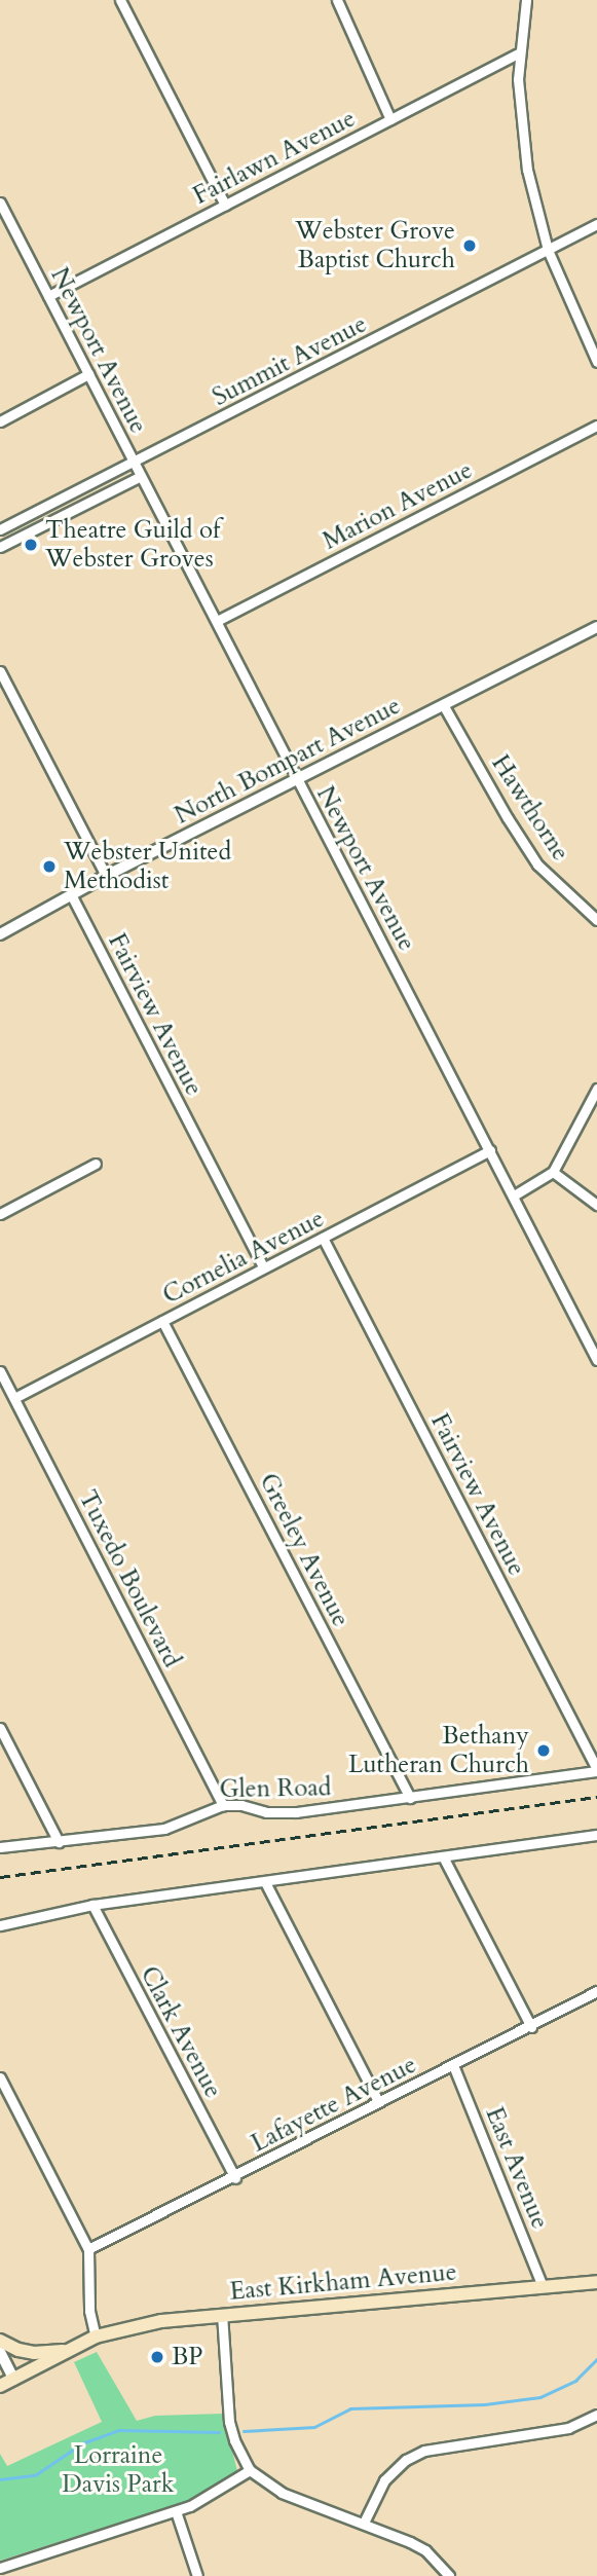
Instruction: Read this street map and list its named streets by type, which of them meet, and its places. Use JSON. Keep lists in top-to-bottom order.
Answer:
{
  "streets": {
    "main road": ["East Kirkham Avenue"],
    "street": [
      "Fairlawn Avenue",
      "Newport Avenue",
      "Summit Avenue",
      "Marion Avenue",
      "North Bompart Avenue",
      "Hawthorne",
      "Fairview Avenue",
      "Cornelia Avenue",
      "Greeley Avenue",
      "Tuxedo Boulevard",
      "Glen Road",
      "Clark Avenue",
      "Lafayette Avenue",
      "East Avenue"
    ]
  },
  "crossings": [
    ["Fairlawn Avenue", "Newport Avenue"],
    ["Newport Avenue", "Summit Avenue"],
    ["Newport Avenue", "Marion Avenue"],
    ["Newport Avenue", "North Bompart Avenue"],
    ["Newport Avenue", "Cornelia Avenue"],
    ["North Bompart Avenue", "Hawthorne"],
    ["North Bompart Avenue", "Fairview Avenue"],
    ["Fairview Avenue", "Cornelia Avenue"],
    ["Fairview Avenue", "Glen Road"],
    ["Cornelia Avenue", "Greeley Avenue"],
    ["Cornelia Avenue", "Tuxedo Boulevard"],
    ["Greeley Avenue", "Glen Road"],
    ["Tuxedo Boulevard", "Glen Road"],
    ["Clark Avenue", "Lafayette Avenue"],
    ["Lafayette Avenue", "East Avenue"],
    ["East Avenue", "East Kirkham Avenue"]
  ],
  "parks": ["Lorraine Davis Park"],
  "places": [
    "Webster Grove Baptist Church",
    "Theatre Guild of Webster Groves",
    "Webster United Methodist",
    "Bethany Lutheran Church",
    "BP"
  ]
}
